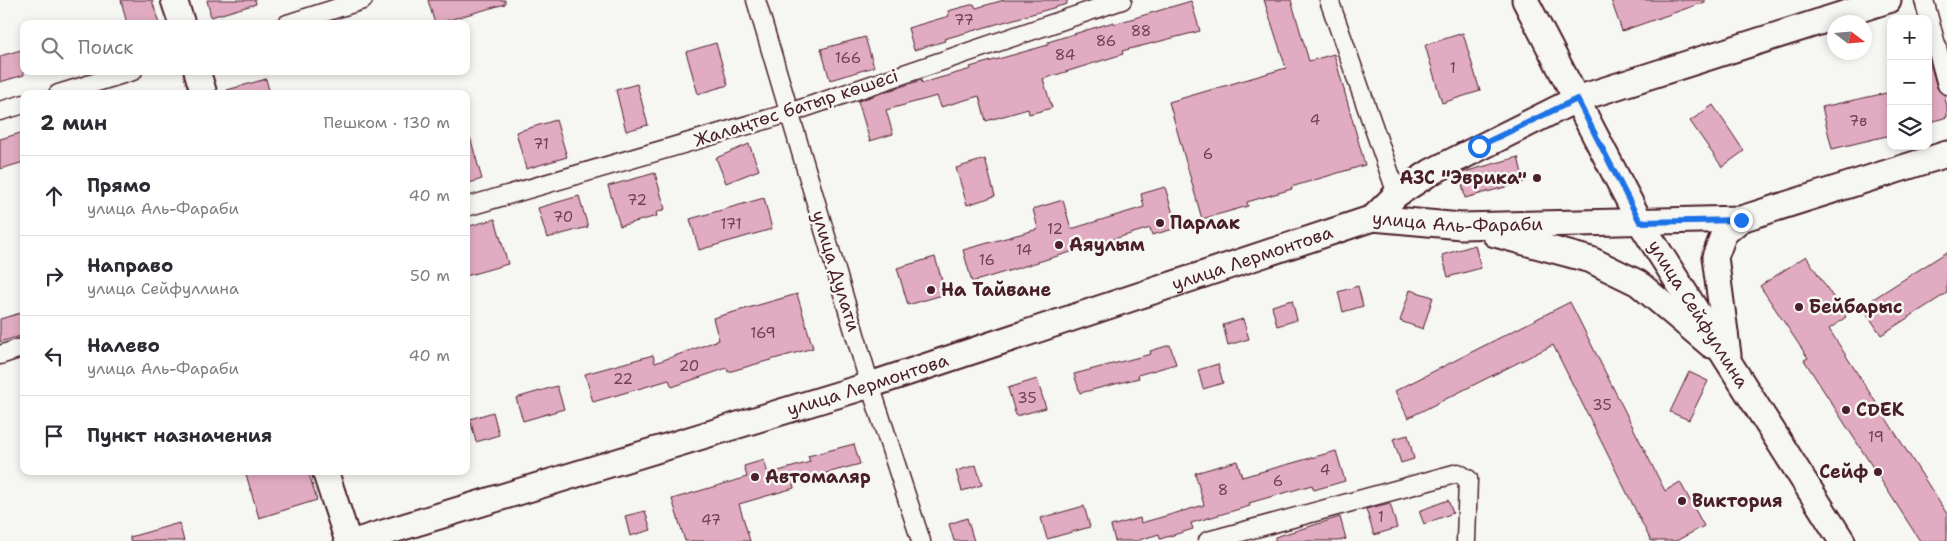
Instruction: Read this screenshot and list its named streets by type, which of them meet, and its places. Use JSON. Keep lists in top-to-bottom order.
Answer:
{
  "streets": {
    "main road": ["улица Аль-Фараби", "улица Лермонтова", "улица Сейфуллина"],
    "street": ["Жалаңтөс батыр көшесі", "улица Дулати"]
  },
  "crossings": [
    ["Жалаңтөс батыр көшесі", "улица Дулати"],
    ["улица Аль-Фараби", "улица Лермонтова"],
    ["улица Аль-Фараби", "улица Сейфуллина"],
    ["улица Лермонтова", "улица Дулати"]
  ],
  "places": [
    "АЗС \"Эврика\"",
    "Парлак",
    "Аяулым",
    "На Тайване",
    "Бейбарыс",
    "CDEK",
    "Сейф",
    "Автомаляр",
    "Виктория"
  ],
  "house_numbers": [
    "77",
    "88",
    "86",
    "84",
    "166",
    "1",
    "4",
    "7в",
    "71",
    "6",
    "72",
    "70",
    "171",
    "12",
    "14",
    "16",
    "169",
    "20",
    "22",
    "35",
    "35",
    "19",
    "4",
    "6",
    "8",
    "1",
    "47"
  ],
  "north": "right",
  "page": {
    "map_buttons": ["+", "−"],
    "search": "Поиск",
    "heading": ["2 мин", "Пешком · 130 m"],
    "list": [
      ["Прямо", "улица Аль-Фараби", "40 m"],
      ["Направо", "улица Сейфуллина", "50 m"],
      ["Налево", "улица Аль-Фараби", "40 m"],
      "Пункт назначения"
    ]
  }
}
